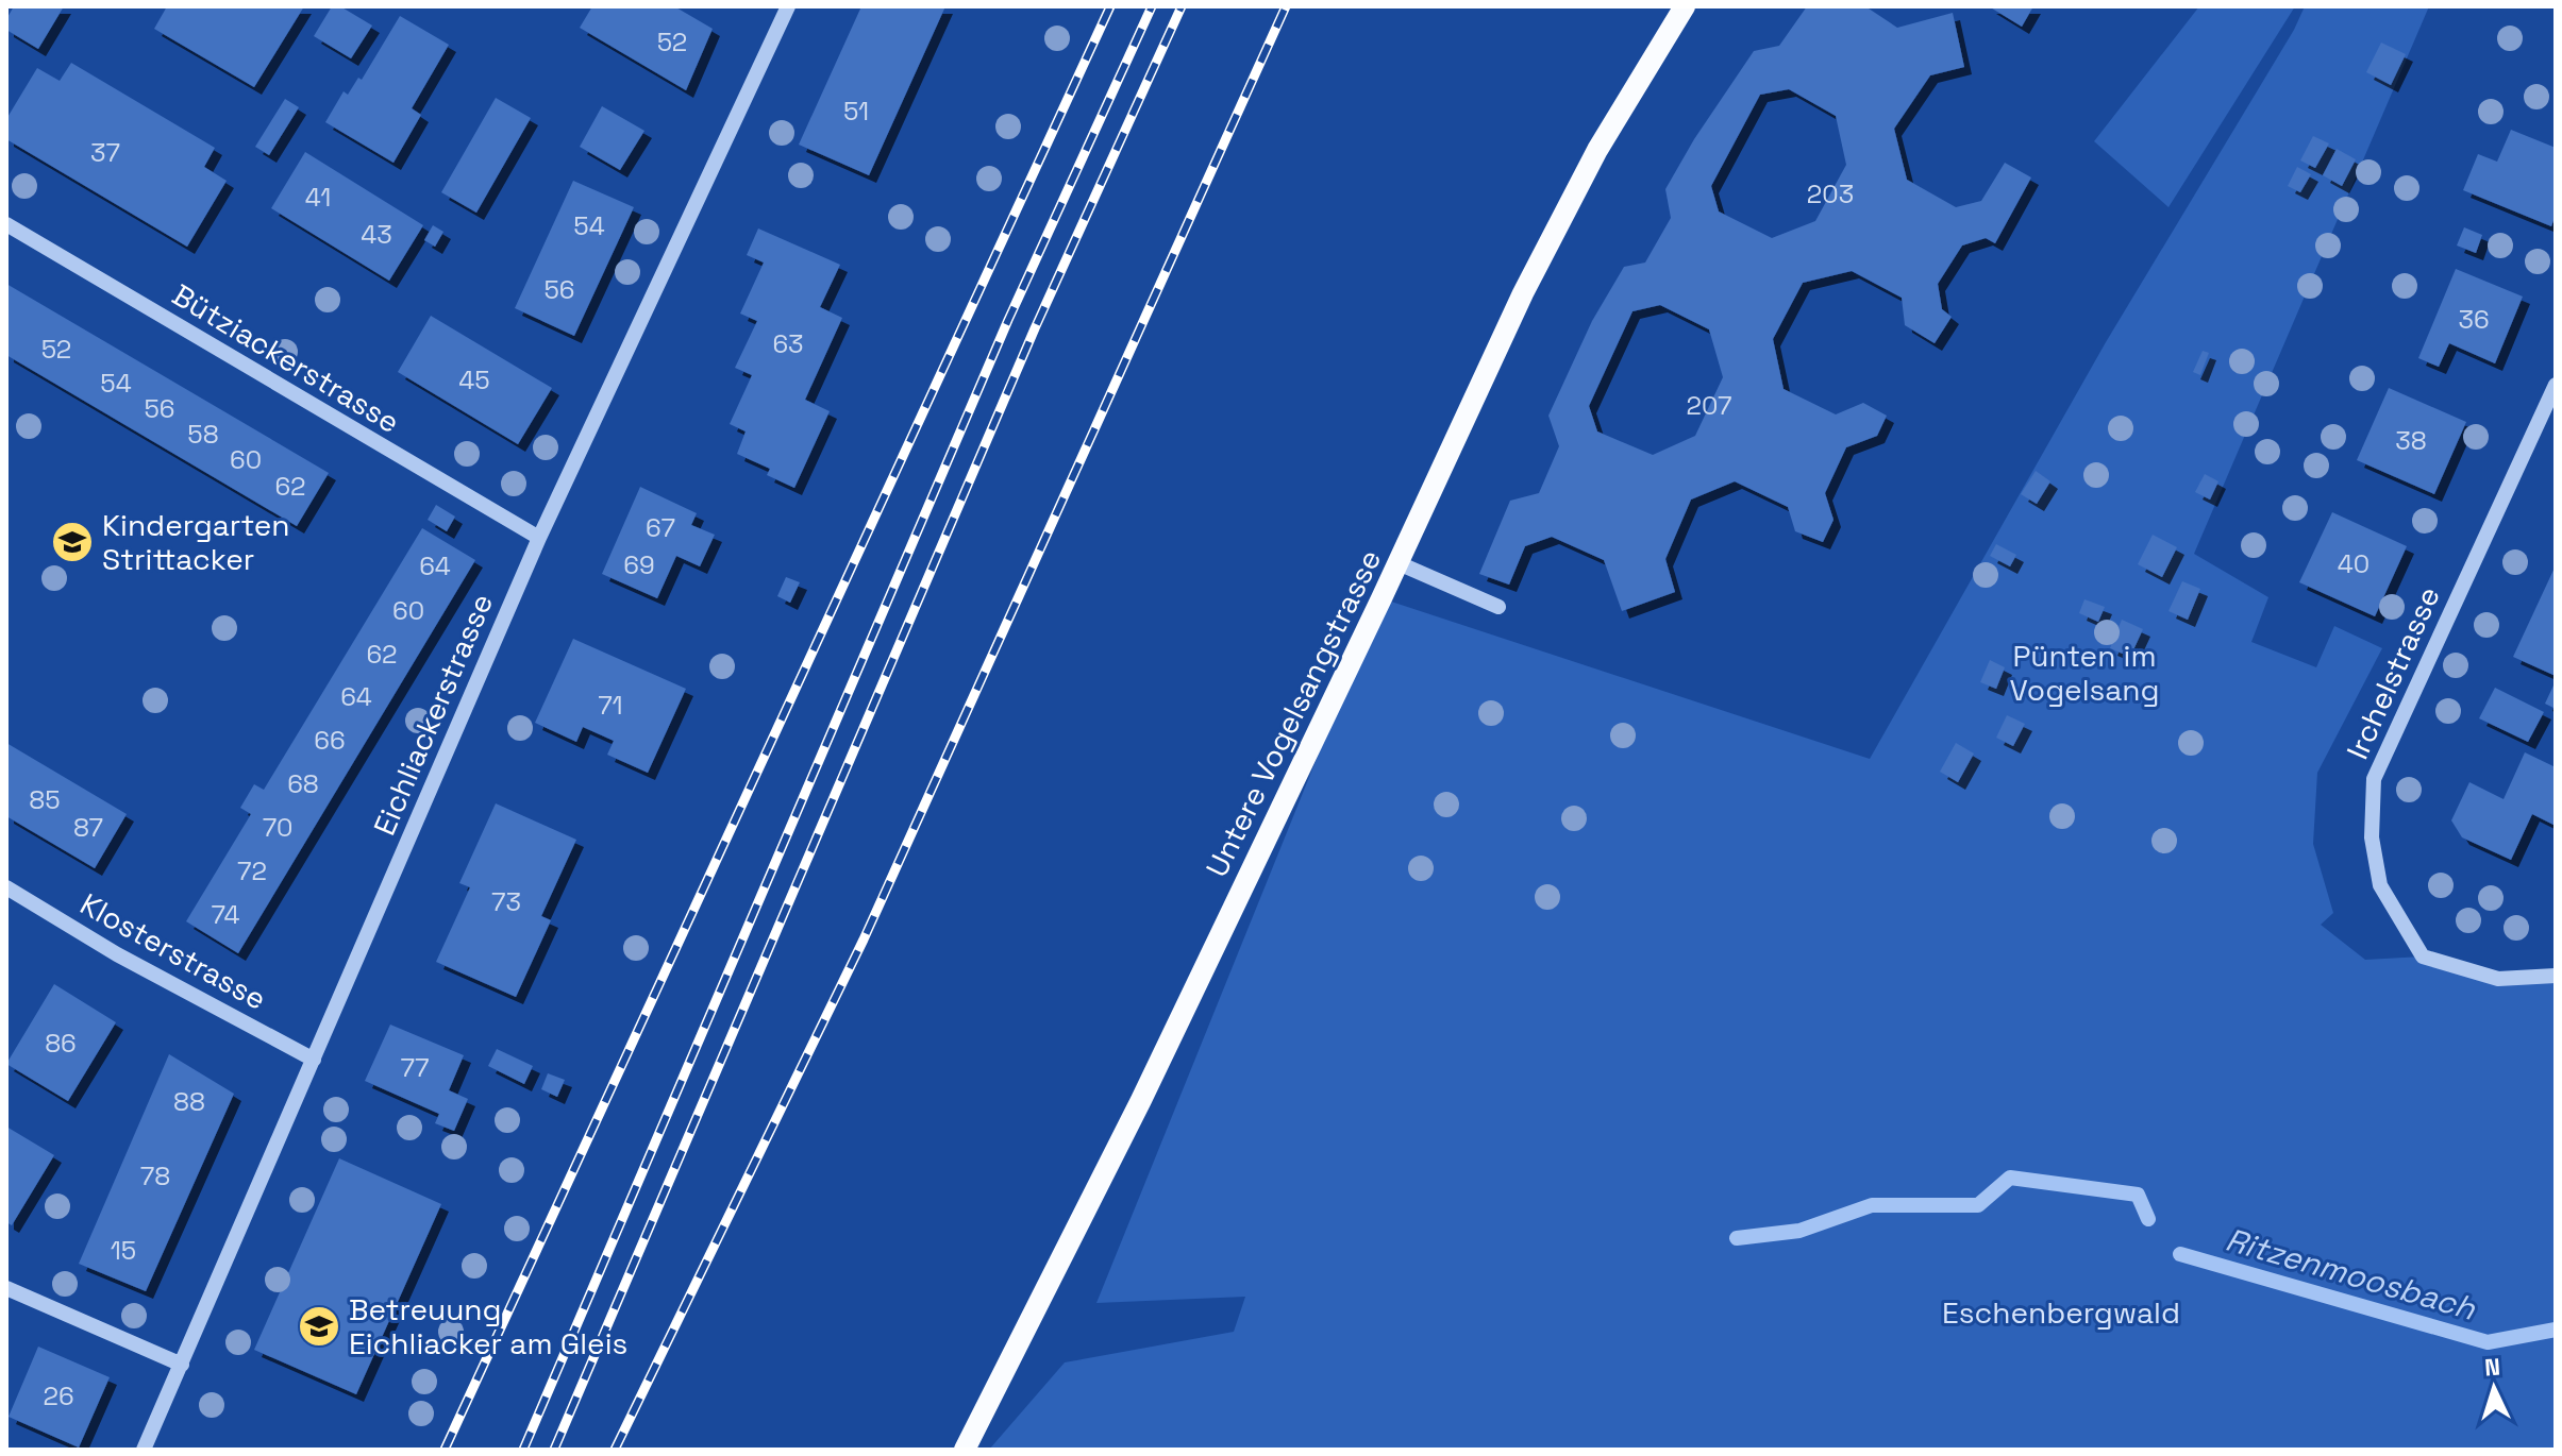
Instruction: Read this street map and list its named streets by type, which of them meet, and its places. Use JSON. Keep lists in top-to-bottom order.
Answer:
{
  "streets": {
    "main road": ["Untere Vogelsangstrasse"],
    "street": [
      "Bütziackerstrasse",
      "Irchelstrasse",
      "Eichliackerstrasse",
      "Klosterstrasse"
    ]
  },
  "crossings": [
    ["Bütziackerstrasse", "Eichliackerstrasse"],
    ["Eichliackerstrasse", "Klosterstrasse"]
  ],
  "water": ["Ritzenmoosbach"],
  "parks": ["Pünten im Vogelsang", "Eschenbergwald"],
  "places": {
    "school or university": ["Kindergarten Strittacker", "Betreuung Eichliacker am Gleis"]
  },
  "house_numbers": [
    "52",
    "51",
    "37",
    "203",
    "41",
    "54",
    "43",
    "56",
    "36",
    "63",
    "52",
    "45",
    "54",
    "207",
    "56",
    "58",
    "38",
    "60",
    "62",
    "67",
    "40",
    "69",
    "64",
    "60",
    "62",
    "64",
    "71",
    "66",
    "68",
    "85",
    "87",
    "70",
    "72",
    "73",
    "74",
    "86",
    "77",
    "88",
    "78",
    "15",
    "26"
  ],
  "north": "top"
}
